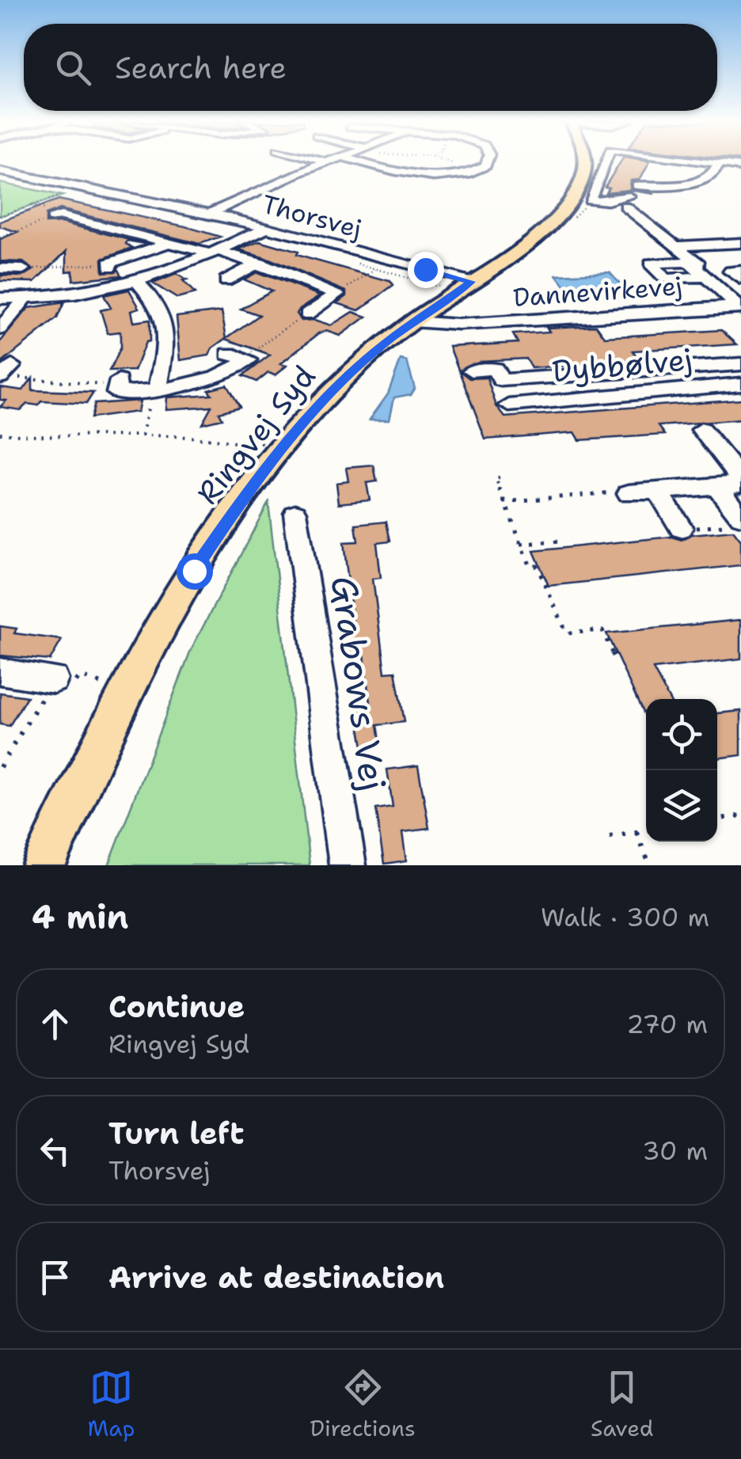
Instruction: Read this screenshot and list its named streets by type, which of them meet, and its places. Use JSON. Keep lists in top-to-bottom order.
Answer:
{
  "streets": {
    "main road": ["Ringvej Syd"],
    "street": [
      "Thorsvej",
      "Dannevirkevej",
      "Dybbølvej",
      "Grabows Vej"
    ]
  },
  "crossings": [
    ["Thorsvej", "Ringvej Syd"],
    ["Dannevirkevej", "Ringvej Syd"]
  ],
  "page": {
    "search": "Search here",
    "heading": ["4 min", "Walk · 300 m"],
    "list": [
      ["Continue", "Ringvej Syd", "270 m"],
      ["Turn left", "Thorsvej", "30 m"],
      "Arrive at destination"
    ],
    "nav": ["Map", "Directions", "Saved"]
  }
}
